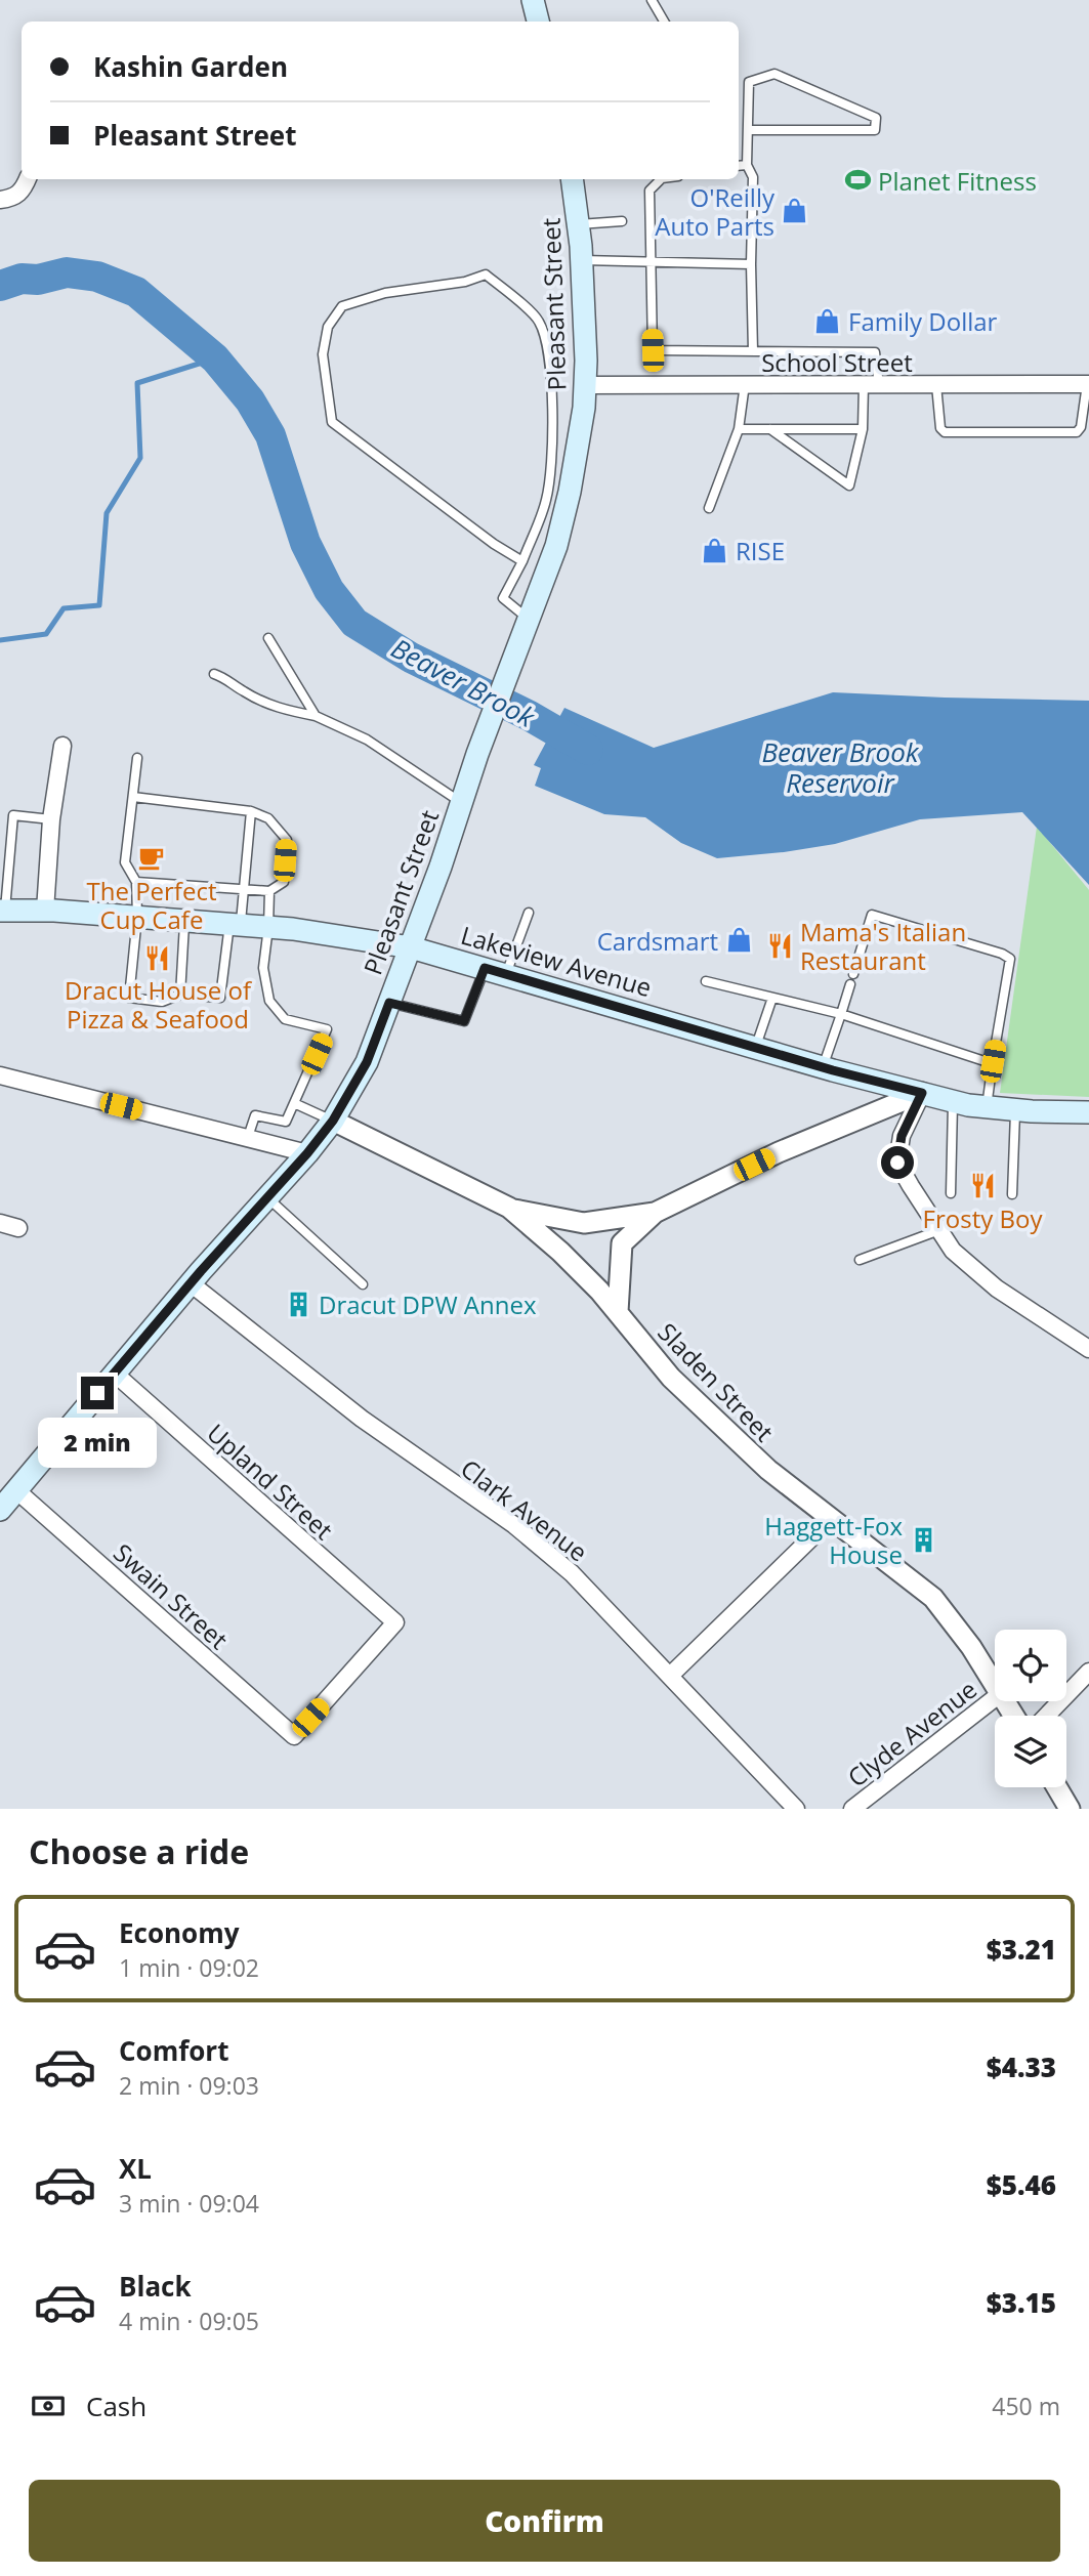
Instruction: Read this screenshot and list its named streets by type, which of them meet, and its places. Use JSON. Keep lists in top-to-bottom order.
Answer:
{
  "streets": {
    "main road": ["Pleasant Street", "Lakeview Avenue"],
    "street": [
      "School Street",
      "Sladen Street",
      "Upland Street",
      "Clark Avenue",
      "Swain Street",
      "Clyde Avenue"
    ]
  },
  "crossings": [
    ["Pleasant Street", "School Street"],
    ["Pleasant Street", "Lakeview Avenue"],
    ["Pleasant Street", "Sladen Street"],
    ["Pleasant Street", "Upland Street"],
    ["Pleasant Street", "Clark Avenue"],
    ["Pleasant Street", "Swain Street"],
    ["Upland Street", "Swain Street"]
  ],
  "water": ["Beaver Brook", "Beaver Brook Reservoir"],
  "places": {
    "sports": ["Planet Fitness"],
    "shop": [
      "O'Reilly Auto Parts",
      "Family Dollar",
      "RISE",
      "Cardsmart"
    ],
    "cafe": ["The Perfect Cup Cafe"],
    "restaurant": ["Mama's Italian Restaurant", "Dracut House of Pizza & Seafood", "Frosty Boy"],
    "building": ["Dracut DPW Annex", "Haggett-Fox House"]
  },
  "page": {
    "banner": ["Kashin Garden", "Pleasant Street"],
    "bubble": "2 min",
    "heading": "Choose a ride",
    "list": [
      {
        "name": "Economy",
        "note": "1 min · 09:02",
        "value": "$3.21"
      },
      {
        "name": "Comfort",
        "note": "2 min · 09:03",
        "value": "$4.33"
      },
      {
        "name": "XL",
        "note": "3 min · 09:04",
        "value": "$5.46"
      },
      {
        "name": "Black",
        "note": "4 min · 09:05",
        "value": "$3.15"
      }
    ],
    "pay": ["Cash", "450 m"],
    "buttons": "Confirm"
  }
}
